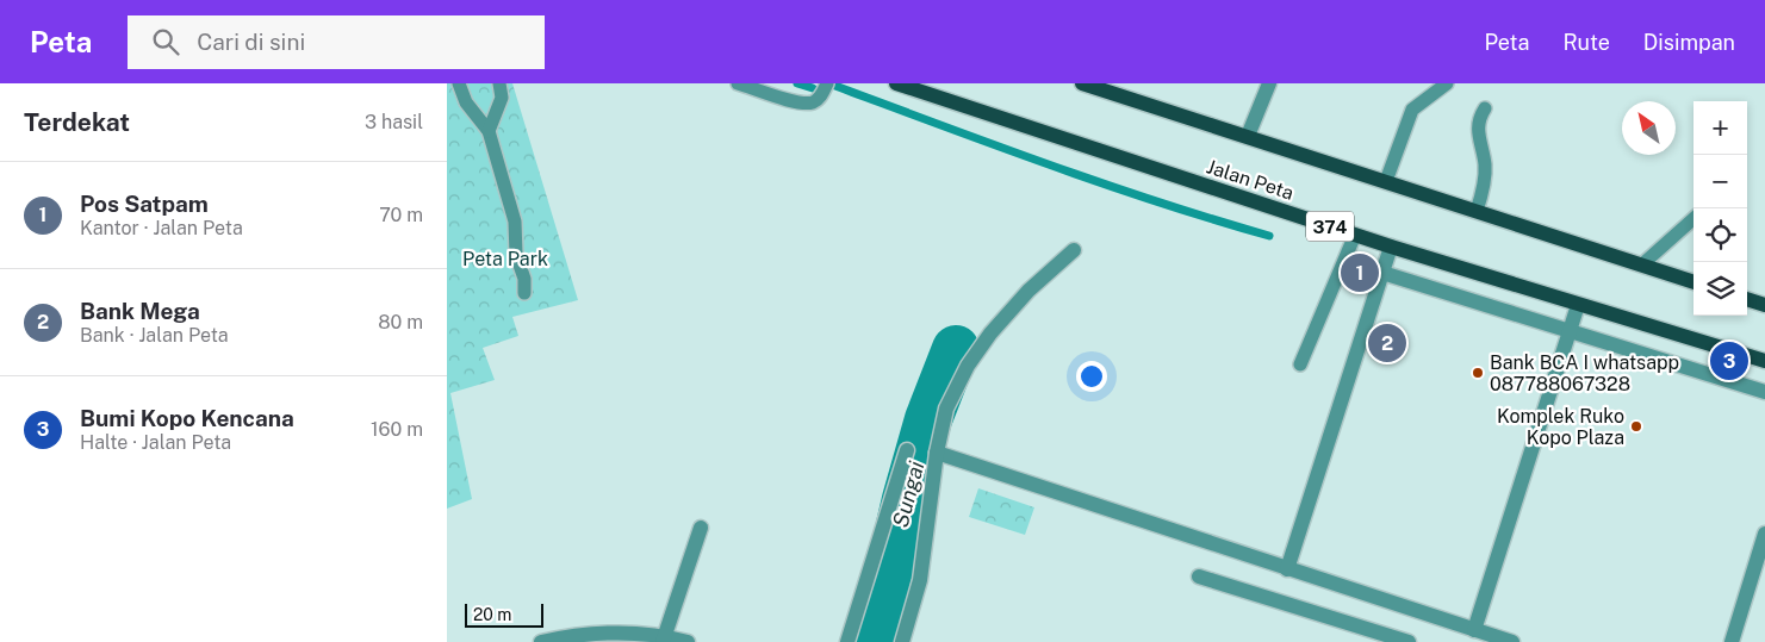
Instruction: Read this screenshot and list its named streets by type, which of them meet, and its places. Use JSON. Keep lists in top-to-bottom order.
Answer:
{
  "streets": {
    "main road": ["Jalan Peta", "374"]
  },
  "water": ["Sungai"],
  "parks": ["Peta Park"],
  "places": ["Bank BCA I whatsapp 087788067328", "Komplek Ruko Kopo Plaza"],
  "scale_bar": "20 m",
  "north": "top left",
  "page": {
    "header": "Peta",
    "search": "Cari di sini",
    "nav": ["Peta", "Rute", "Disimpan"],
    "heading": ["Terdekat", "3 hasil"],
    "map_buttons": ["+", "−"],
    "list": [
      {
        "mark": "1",
        "name": "Pos Satpam",
        "note": "Kantor · Jalan Peta",
        "value": "70 m"
      },
      {
        "mark": "2",
        "name": "Bank Mega",
        "note": "Bank · Jalan Peta",
        "value": "80 m"
      },
      {
        "mark": "3",
        "name": "Bumi Kopo Kencana",
        "note": "Halte · Jalan Peta",
        "value": "160 m"
      }
    ],
    "pins": ["1", "2", "3"],
    "scale": "20 m"
  }
}
